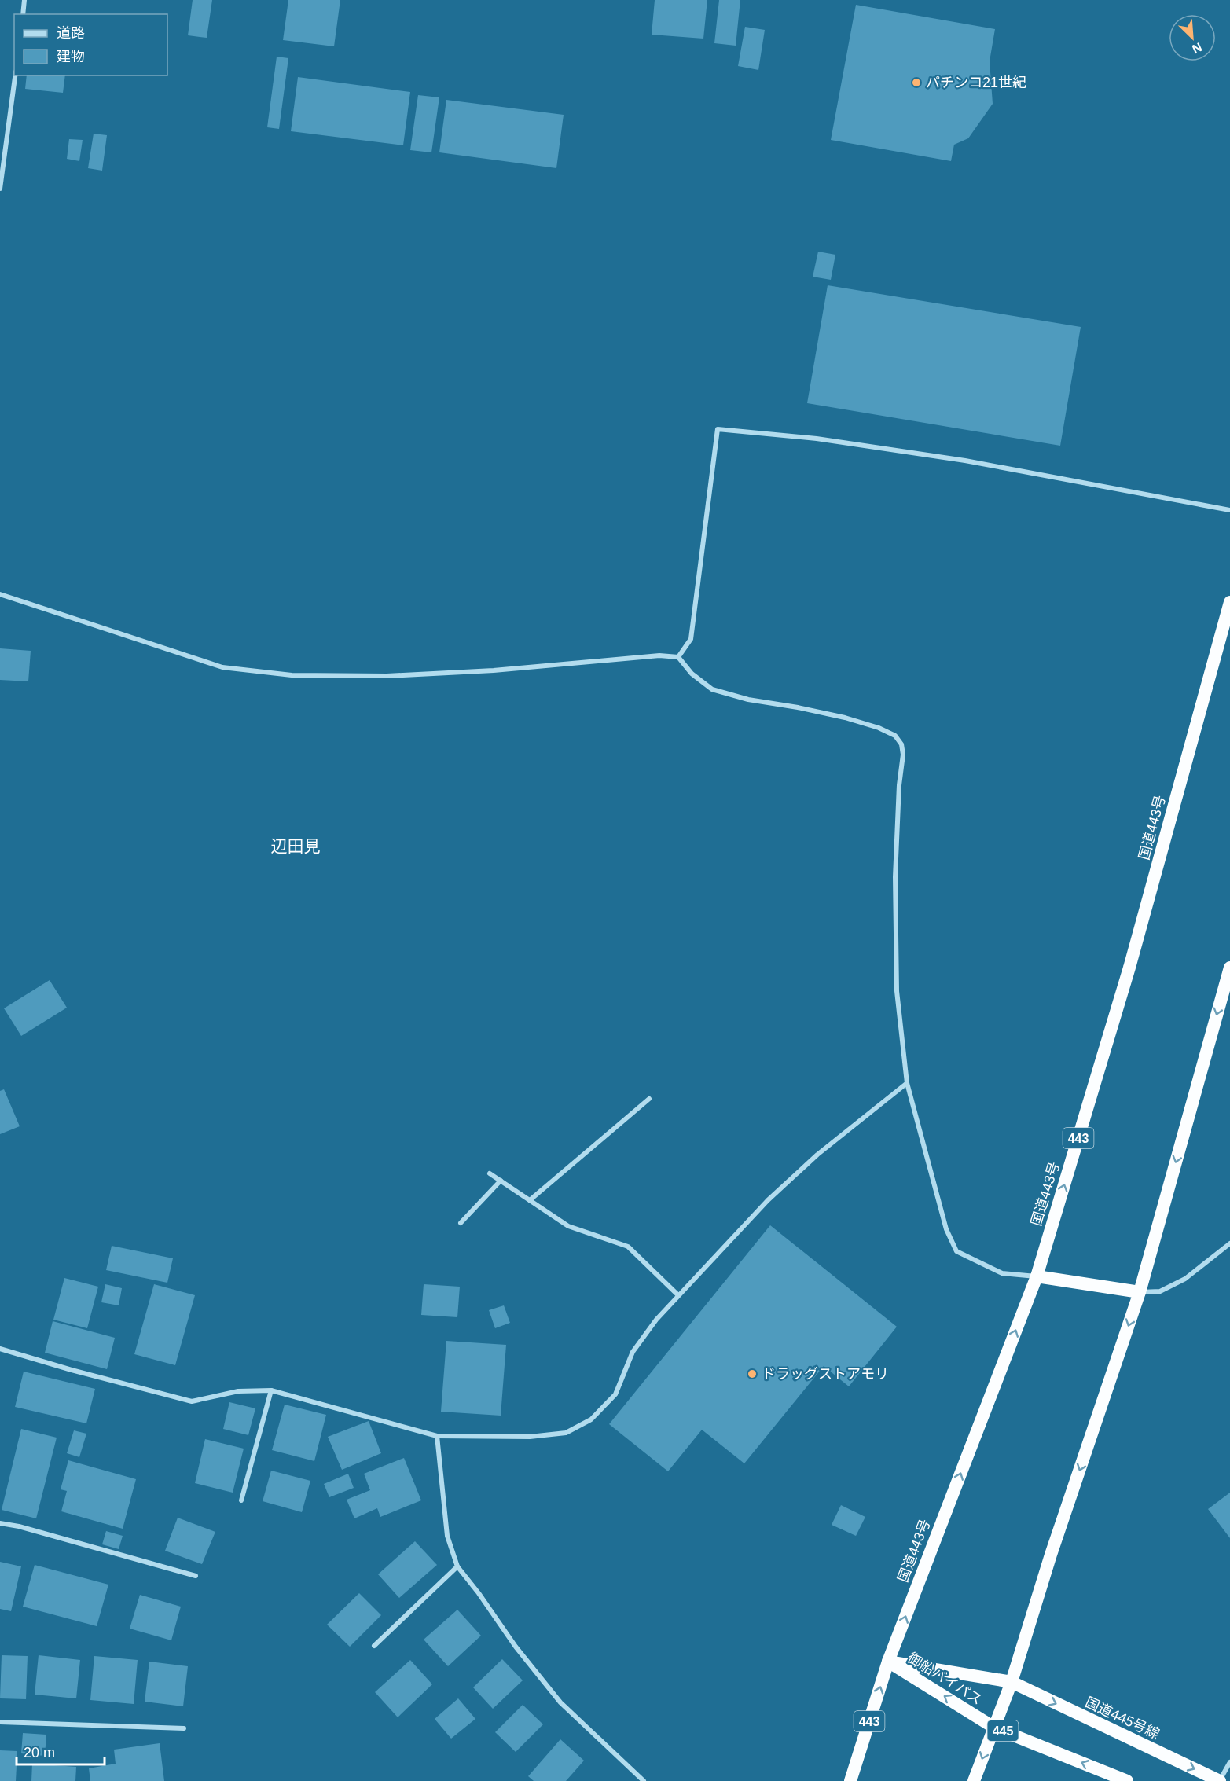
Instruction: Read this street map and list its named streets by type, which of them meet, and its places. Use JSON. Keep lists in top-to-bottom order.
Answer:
{
  "streets": {
    "highway": [
      "国道443号",
      "443",
      "御船バイパス",
      "国道445号線",
      "445"
    ]
  },
  "crossings": [
    ["国道443号", "御船バイパス"],
    ["御船バイパス", "国道445号線"]
  ],
  "one_way": ["国道445号線"],
  "districts": ["辺田見"],
  "places": ["パチンコ21世紀", "ドラッグストアモリ"],
  "legend": ["道路", "建物"],
  "scale_bar": "20 m",
  "north": "bottom right"
}
